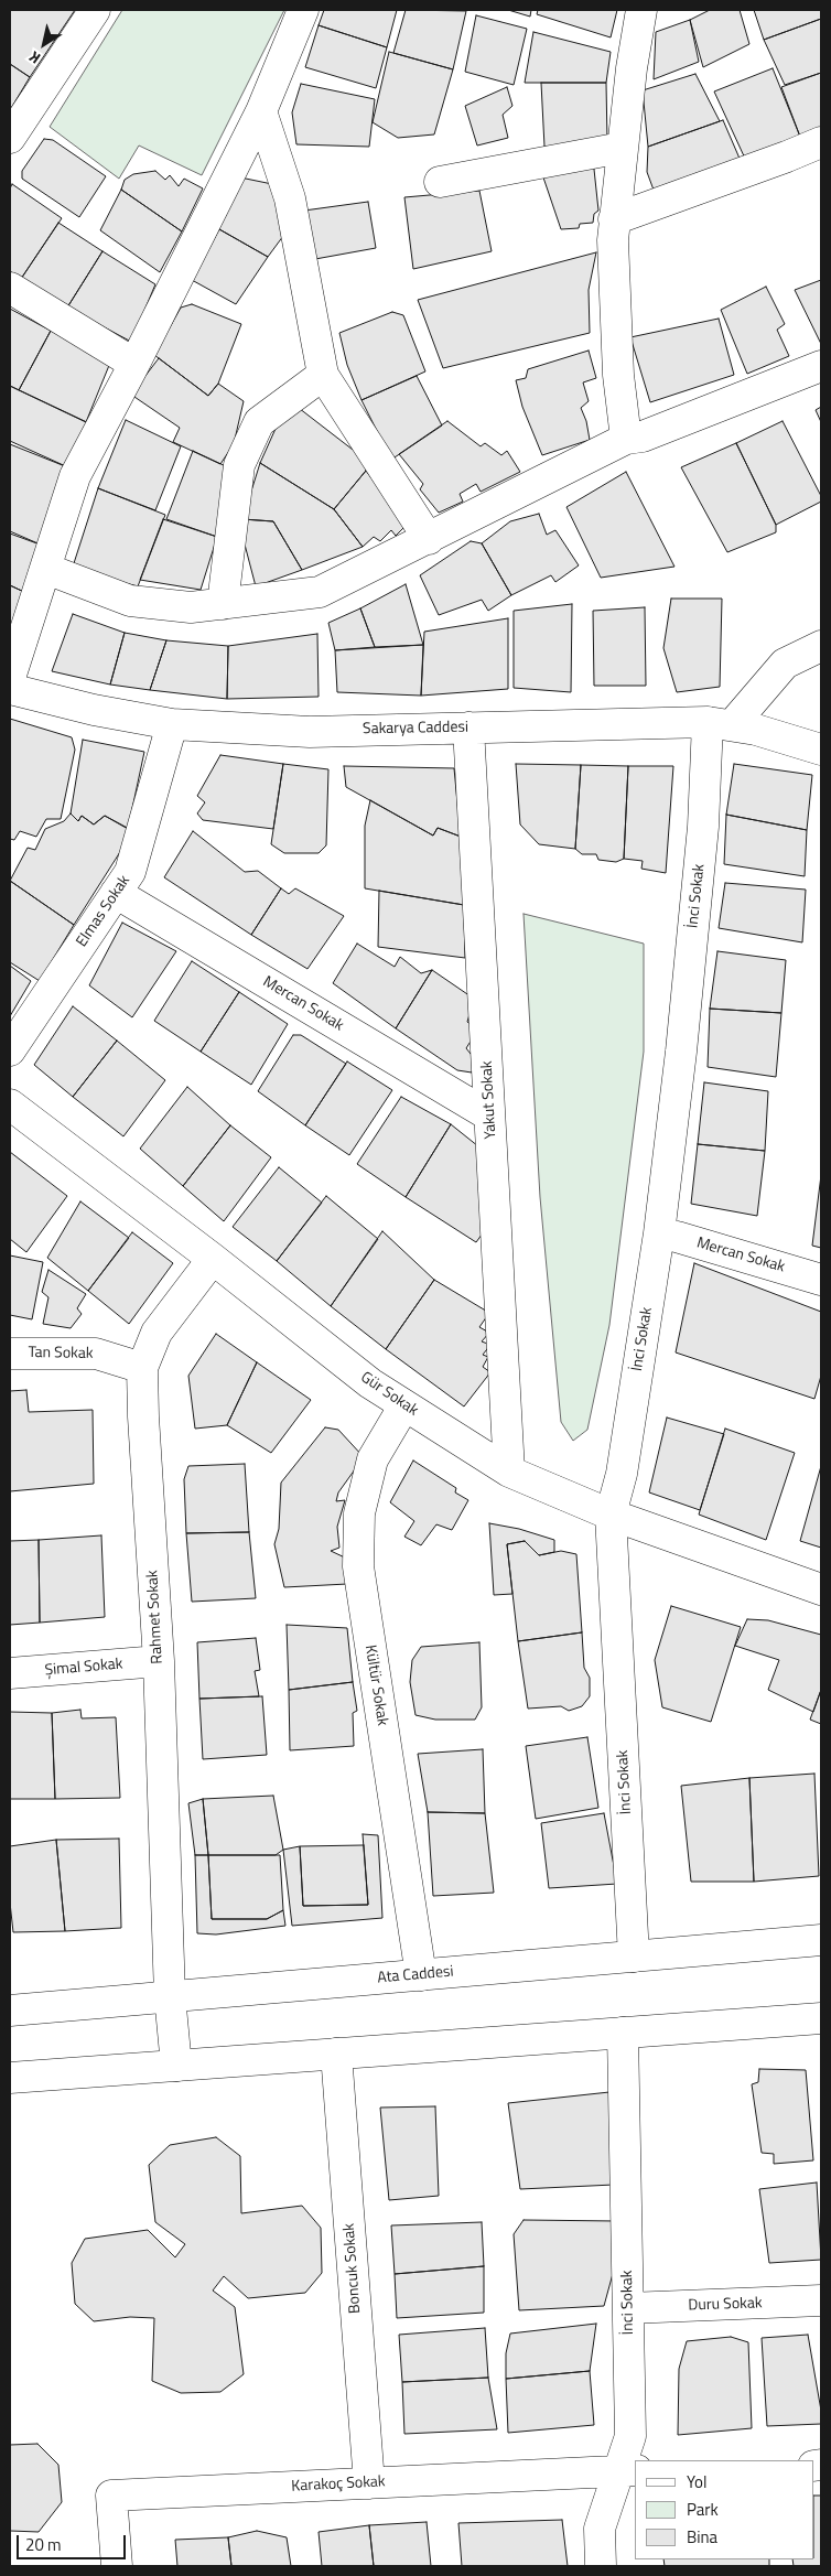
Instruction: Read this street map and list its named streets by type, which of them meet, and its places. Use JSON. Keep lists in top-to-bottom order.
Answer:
{
  "streets": {
    "street": [
      "Sakarya Caddesi",
      "İnci Sokak",
      "Elmas Sokak",
      "Mercan Sokak",
      "Yakut Sokak",
      "Tan Sokak",
      "Gür Sokak",
      "Rahmet Sokak",
      "Şimal Sokak",
      "Kültür Sokak",
      "Ata Caddesi",
      "Boncuk Sokak",
      "Duru Sokak",
      "Karakoç Sokak"
    ]
  },
  "crossings": [
    ["Sakarya Caddesi", "İnci Sokak"],
    ["Sakarya Caddesi", "Elmas Sokak"],
    ["Sakarya Caddesi", "Yakut Sokak"],
    ["İnci Sokak", "Mercan Sokak"],
    ["İnci Sokak", "Gür Sokak"],
    ["İnci Sokak", "Ata Caddesi"],
    ["İnci Sokak", "Duru Sokak"],
    ["İnci Sokak", "Karakoç Sokak"],
    ["Elmas Sokak", "Mercan Sokak"],
    ["Mercan Sokak", "Yakut Sokak"],
    ["Yakut Sokak", "Gür Sokak"],
    ["Tan Sokak", "Rahmet Sokak"],
    ["Gür Sokak", "Rahmet Sokak"],
    ["Gür Sokak", "Kültür Sokak"],
    ["Rahmet Sokak", "Şimal Sokak"],
    ["Rahmet Sokak", "Ata Caddesi"],
    ["Kültür Sokak", "Ata Caddesi"],
    ["Boncuk Sokak", "Karakoç Sokak"]
  ],
  "legend": ["Yol", "Park", "Bina"],
  "scale_bar": "20 m",
  "north": "bottom left"
}
